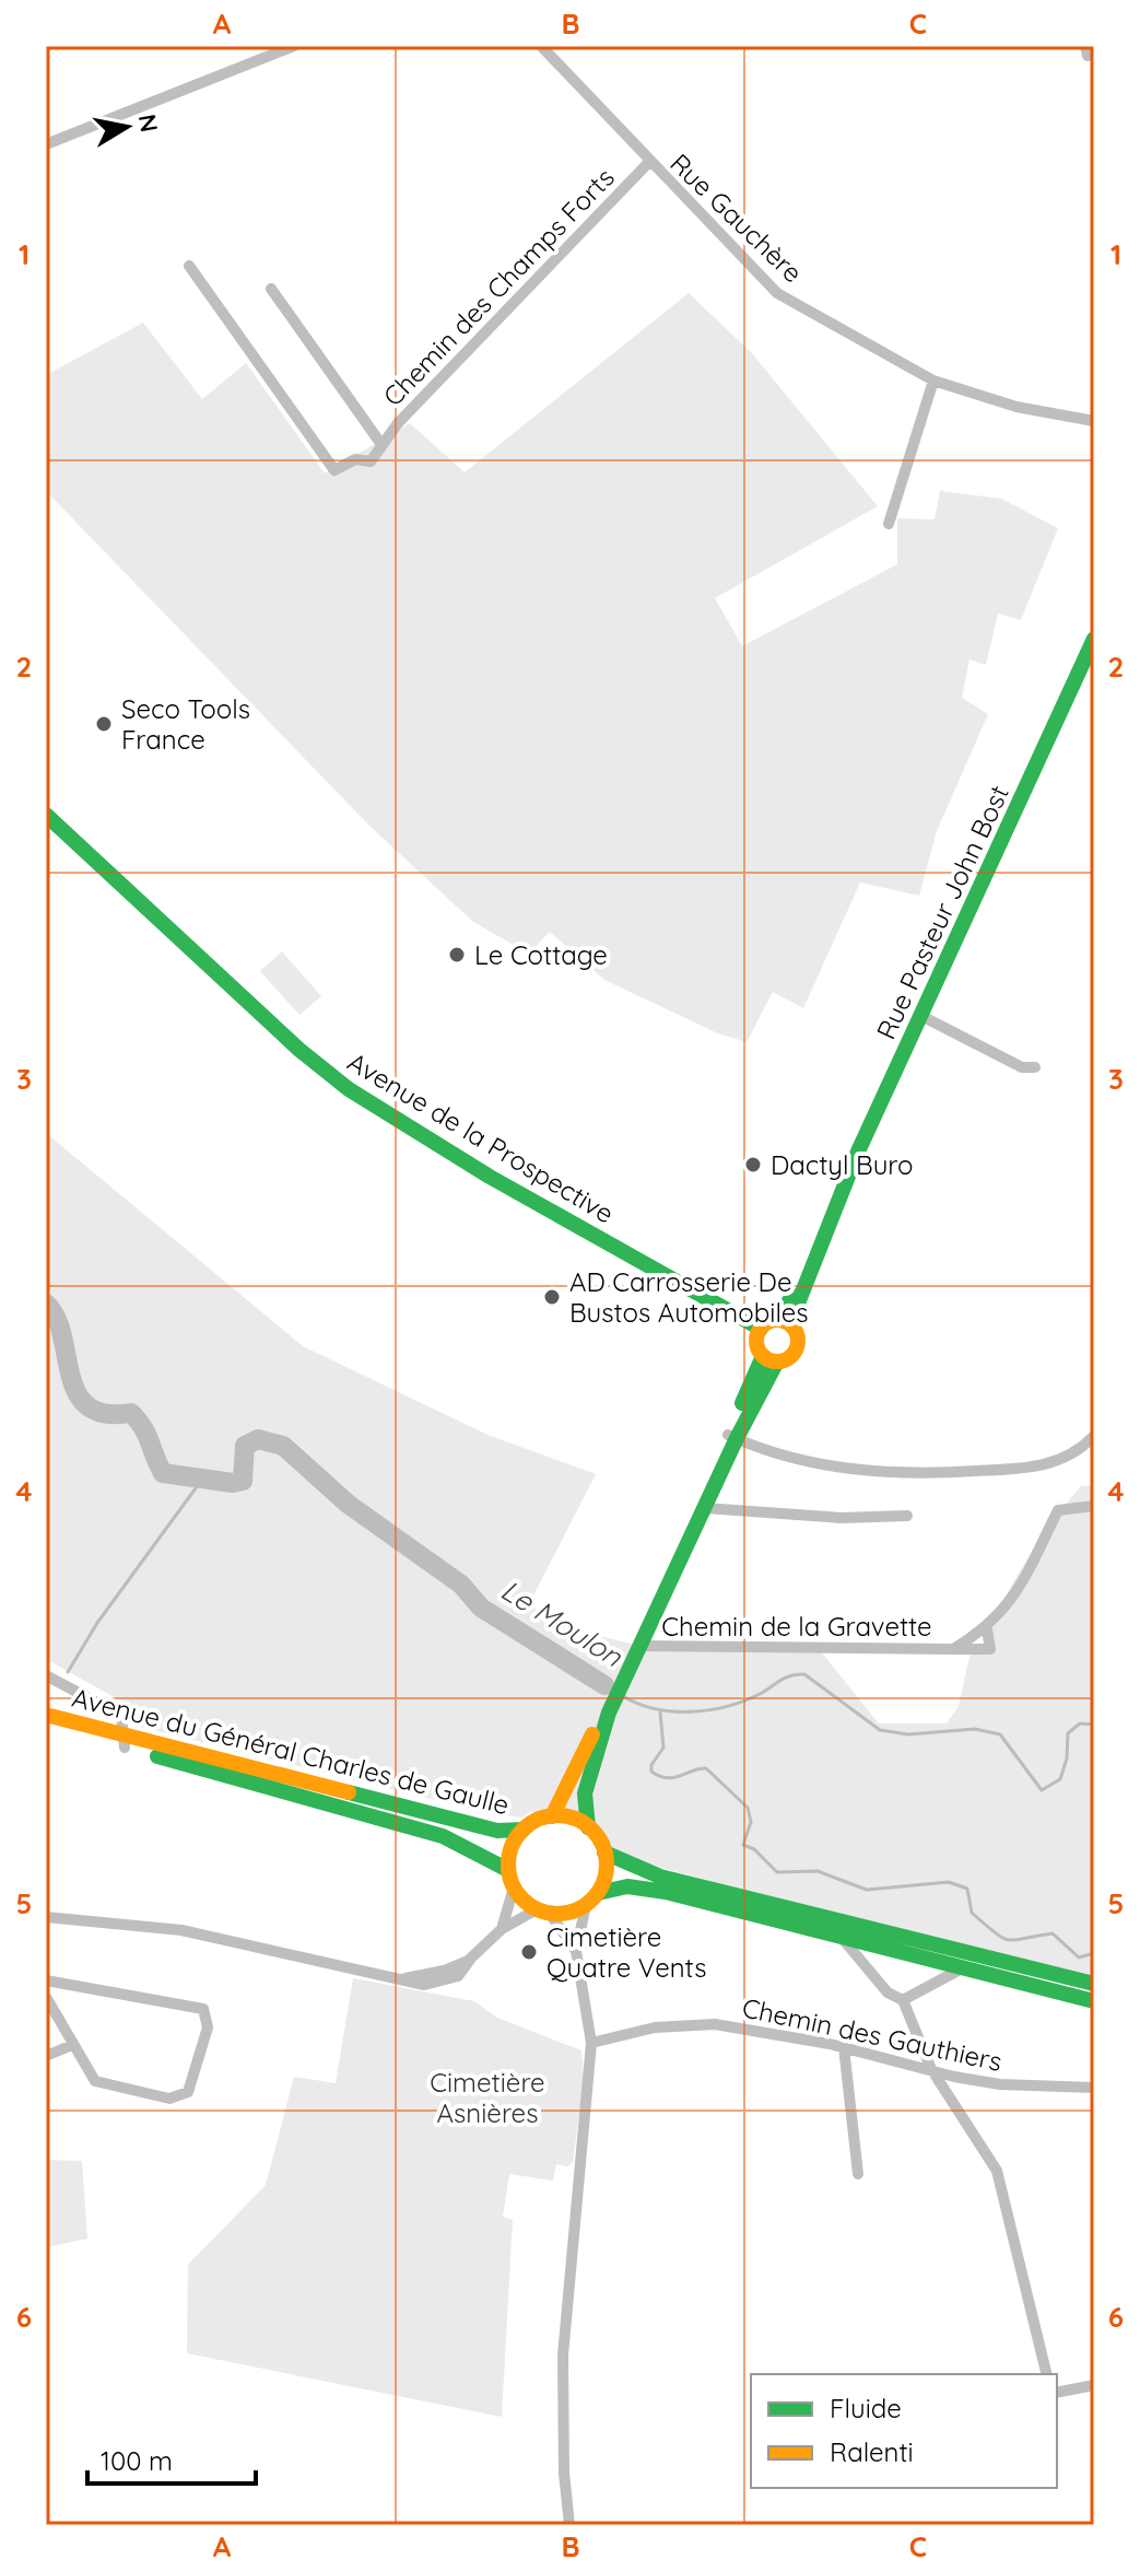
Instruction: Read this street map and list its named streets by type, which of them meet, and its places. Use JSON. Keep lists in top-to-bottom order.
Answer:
{
  "streets": {
    "main road": ["Rue Pasteur John Bost", "Avenue de la Prospective", "Avenue du Général Charles de Gaulle"],
    "street": [
      "Rue Gauchère",
      "Chemin des Champs Forts",
      "Chemin de la Gravette",
      "Chemin des Gauthiers"
    ]
  },
  "crossings": [
    ["Rue Gauchère", "Chemin des Champs Forts"],
    ["Rue Pasteur John Bost", "Avenue de la Prospective"]
  ],
  "water": ["Le Moulon"],
  "parks": ["Cimetière Asnières"],
  "places": [
    "Seco Tools France",
    "Le Cottage",
    "Dactyl Buro",
    "AD Carrosserie De Bustos Automobiles",
    "Cimetière Quatre Vents"
  ],
  "legend": ["Fluide", "Ralenti"],
  "scale_bar": "100 m",
  "north": "right",
  "grid": {
    "columns": ["A", "B", "C"],
    "rows": [
      "1",
      "2",
      "3",
      "4",
      "5",
      "6"
    ]
  }
}
